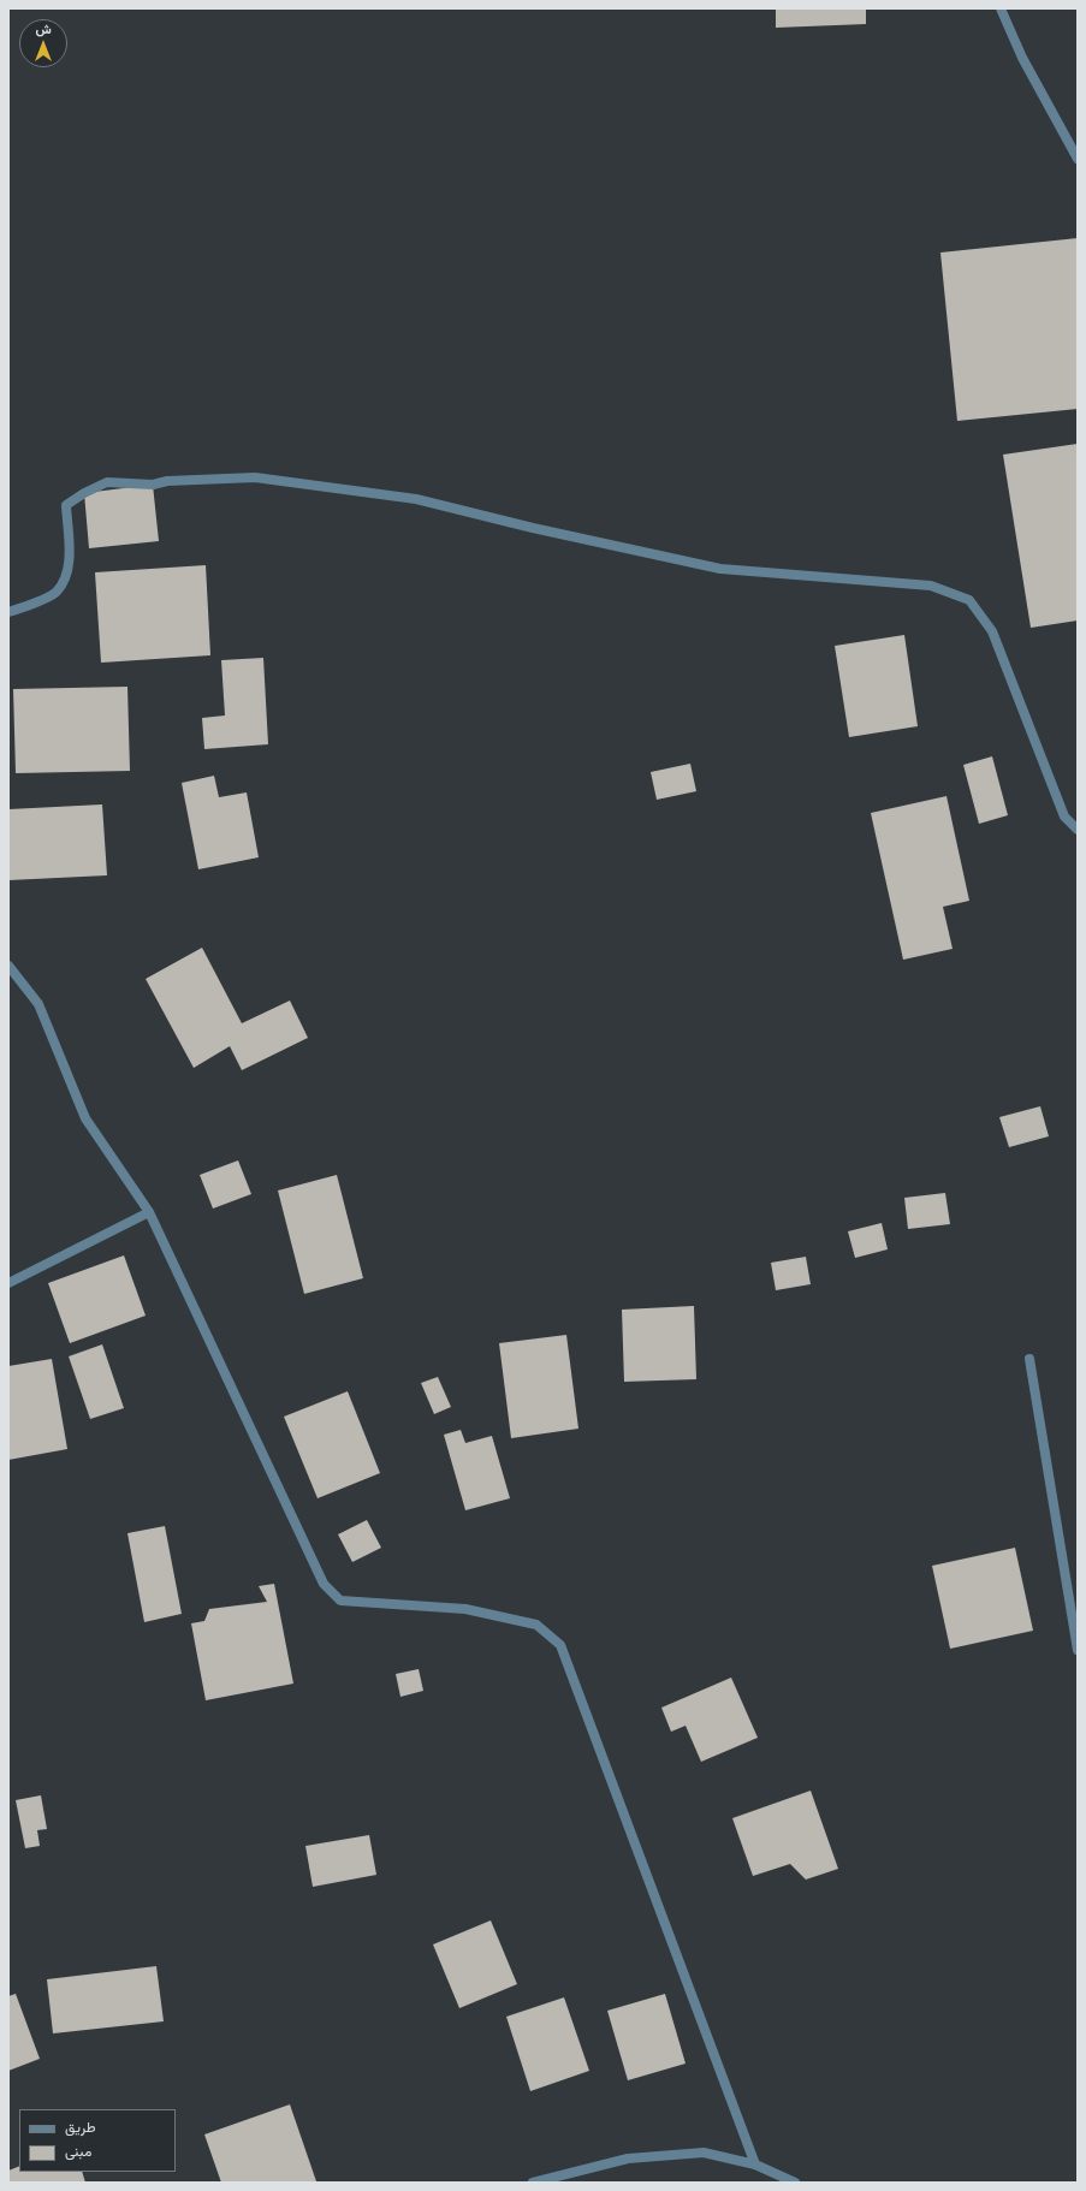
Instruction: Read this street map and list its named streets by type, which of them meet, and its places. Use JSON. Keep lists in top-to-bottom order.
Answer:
{
  "legend": ["طريق", "مبنى"],
  "north": "top"
}
